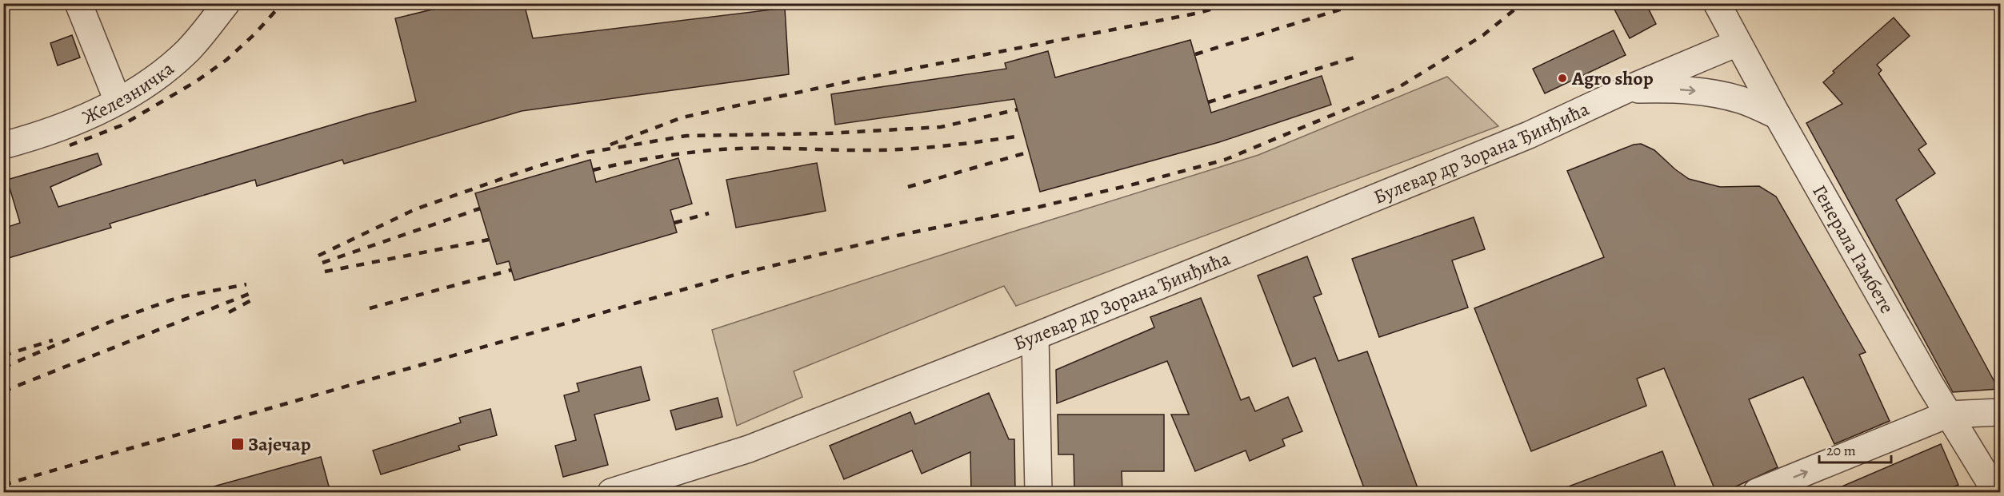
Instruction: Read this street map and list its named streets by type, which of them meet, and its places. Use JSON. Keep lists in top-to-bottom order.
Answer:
{
  "streets": {
    "street": ["Железничка", "Булевар др Зорана Ђинђића", "Генерала Гамбете"]
  },
  "crossings": [
    ["Булевар др Зорана Ђинђића", "Генерала Гамбете"]
  ],
  "places": {
    "other": ["Agro shop"],
    "transit": ["Зајечар"]
  },
  "scale_bar": "20 m"
}
